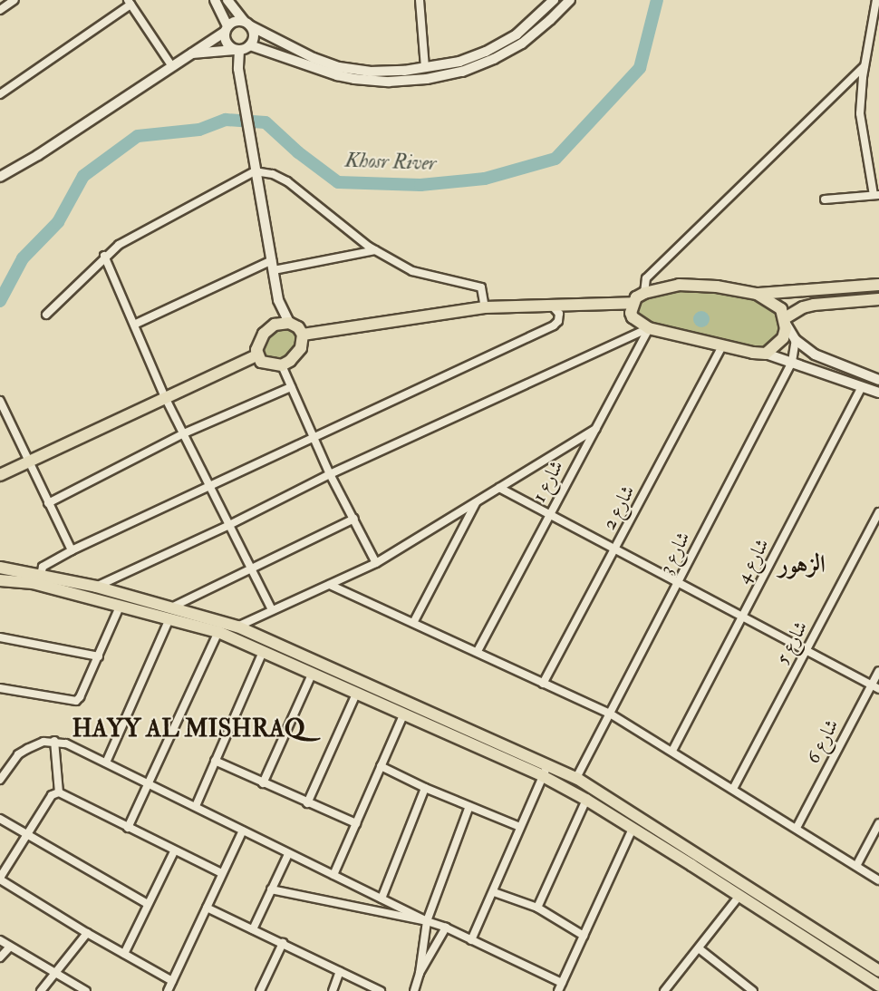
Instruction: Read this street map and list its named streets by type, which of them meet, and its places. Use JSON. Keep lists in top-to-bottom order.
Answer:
{
  "streets": {
    "street": [
      "شارع 1",
      "شارع 2",
      "شارع 3",
      "شارع 4",
      "شارع 5",
      "شارع 6"
    ]
  },
  "districts": ["الزهور", "HAYY AL MISHRAQ"],
  "water": ["Khosr River"]
}
